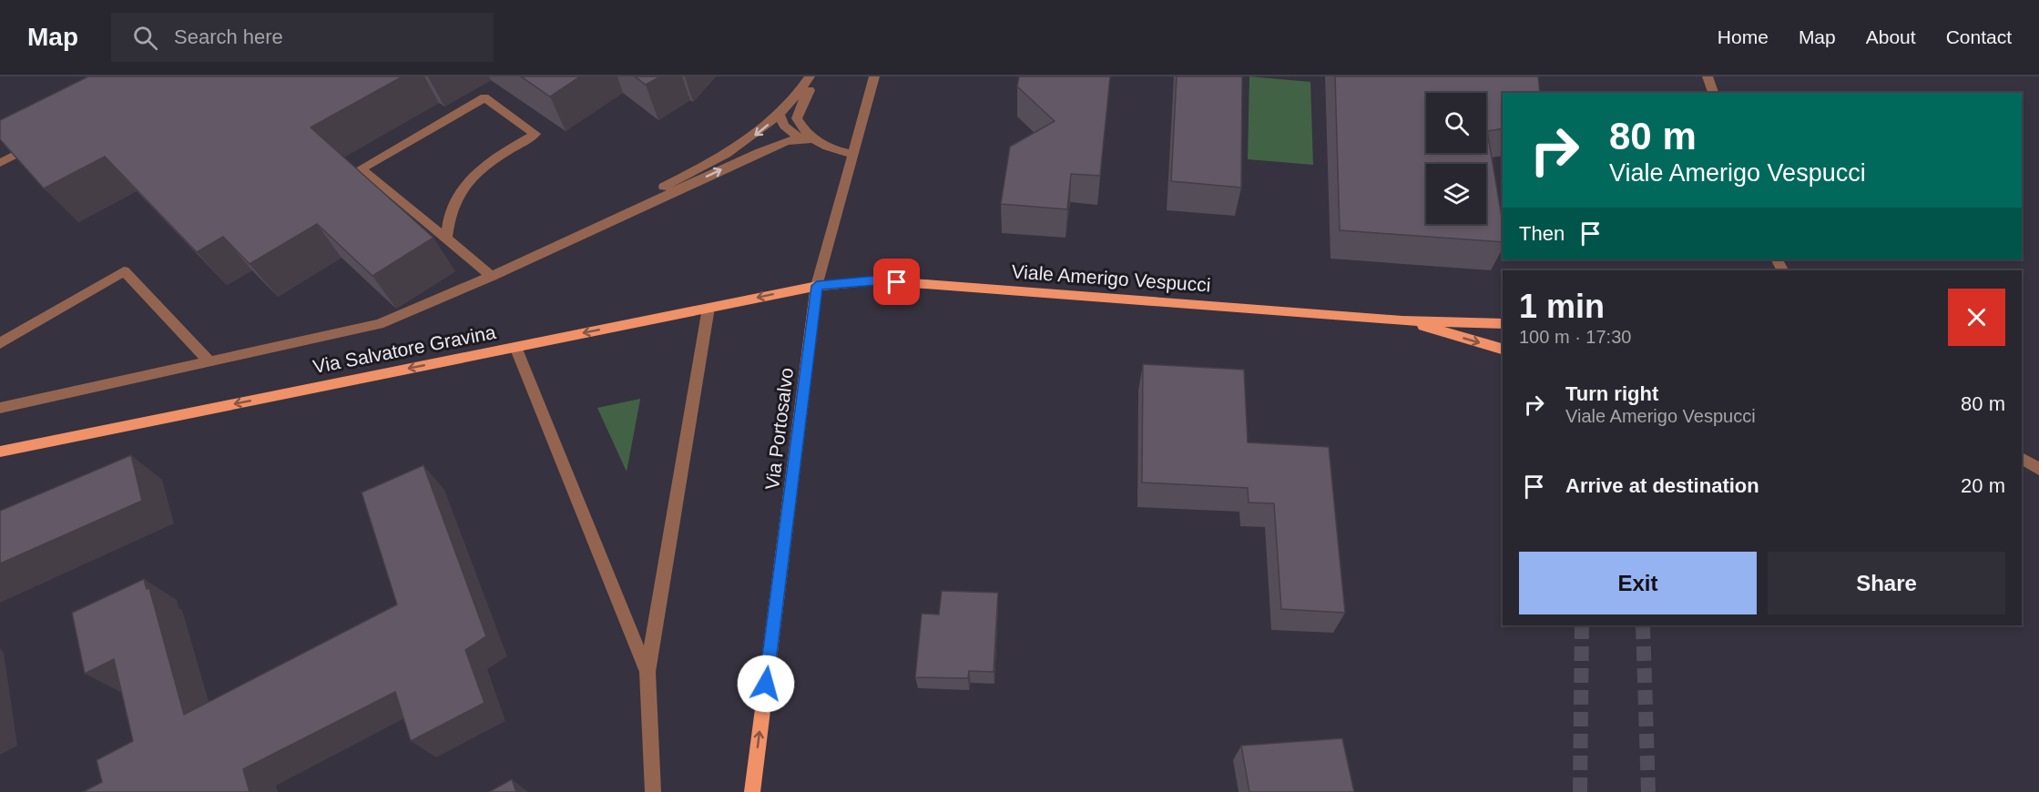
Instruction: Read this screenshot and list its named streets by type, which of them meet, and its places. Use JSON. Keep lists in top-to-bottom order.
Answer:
{
  "streets": {
    "main road": ["Viale Amerigo Vespucci", "Via Salvatore Gravina", "Via Portosalvo"]
  },
  "crossings": [
    ["Viale Amerigo Vespucci", "Via Salvatore Gravina"],
    ["Viale Amerigo Vespucci", "Via Portosalvo"],
    ["Via Salvatore Gravina", "Via Portosalvo"]
  ],
  "one_way": ["Via Salvatore Gravina"],
  "page": {
    "header": "Map",
    "search": "Search here",
    "nav": [
      "Home",
      "Map",
      "About",
      "Contact"
    ],
    "turn": ["80 m", "Viale Amerigo Vespucci"],
    "then": "Then",
    "heading": ["1 min", "100 m · 17:30"],
    "list": [
      {
        "name": "Turn right",
        "note": "Viale Amerigo Vespucci",
        "value": "80 m"
      },
      {
        "name": "Arrive at destination",
        "value": "20 m"
      }
    ],
    "buttons": ["Exit", "Share"]
  }
}
